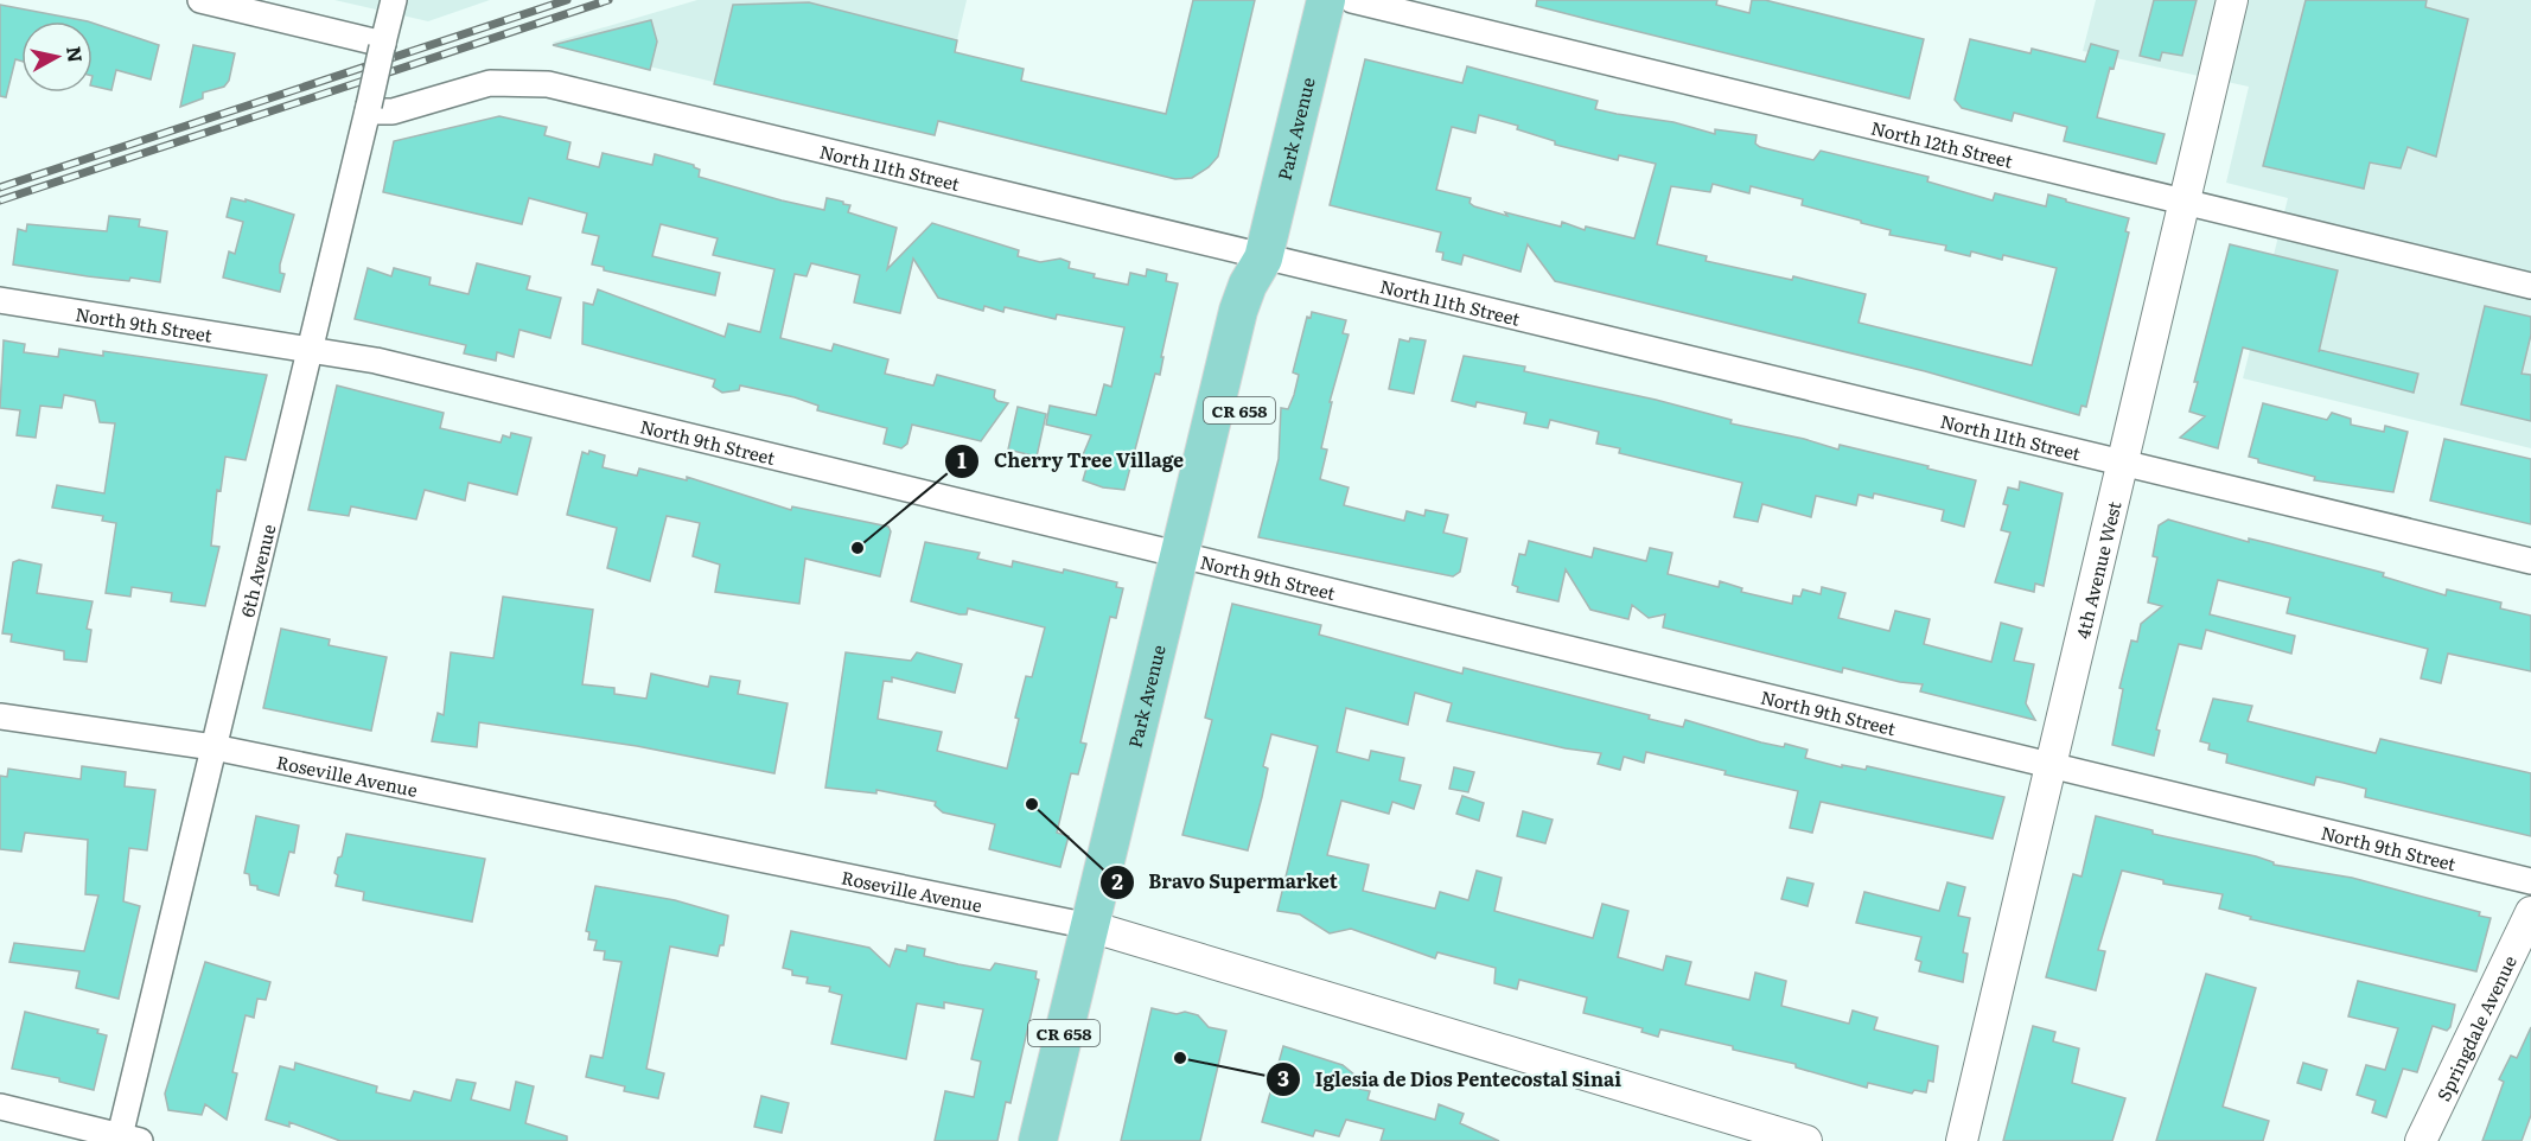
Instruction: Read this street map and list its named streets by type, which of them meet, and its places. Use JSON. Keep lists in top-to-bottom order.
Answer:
{
  "streets": {
    "main road": ["Park Avenue", "CR 658"],
    "street": [
      "North 12th Street",
      "North 11th Street",
      "North 9th Street",
      "6th Avenue",
      "4th Avenue West",
      "Roseville Avenue",
      "Springdale Avenue"
    ]
  },
  "crossings": [
    ["Park Avenue", "North 11th Street"],
    ["Park Avenue", "North 9th Street"],
    ["Park Avenue", "Roseville Avenue"],
    ["North 12th Street", "4th Avenue West"],
    ["North 11th Street", "6th Avenue"],
    ["North 11th Street", "4th Avenue West"],
    ["North 9th Street", "6th Avenue"],
    ["North 9th Street", "4th Avenue West"],
    ["6th Avenue", "Roseville Avenue"]
  ],
  "places": ["Cherry Tree Village", "Bravo Supermarket", "Iglesia de Dios Pentecostal Sinai"],
  "north": "right"
}
